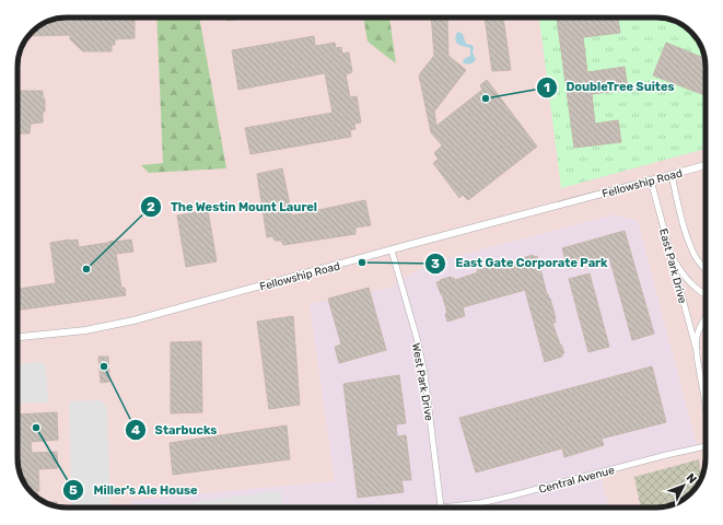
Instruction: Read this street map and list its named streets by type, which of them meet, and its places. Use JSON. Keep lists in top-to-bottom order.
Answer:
{
  "streets": {
    "street": [
      "Fellowship Road",
      "East Park Drive",
      "West Park Drive",
      "Central Avenue"
    ]
  },
  "crossings": [
    ["Fellowship Road", "East Park Drive"],
    ["Fellowship Road", "West Park Drive"],
    ["West Park Drive", "Central Avenue"]
  ],
  "places": [
    "DoubleTree Suites",
    "East Gate Corporate Park",
    "The Westin Mount Laurel",
    "Starbucks",
    "Miller's Ale House"
  ],
  "north": "top right"
}
